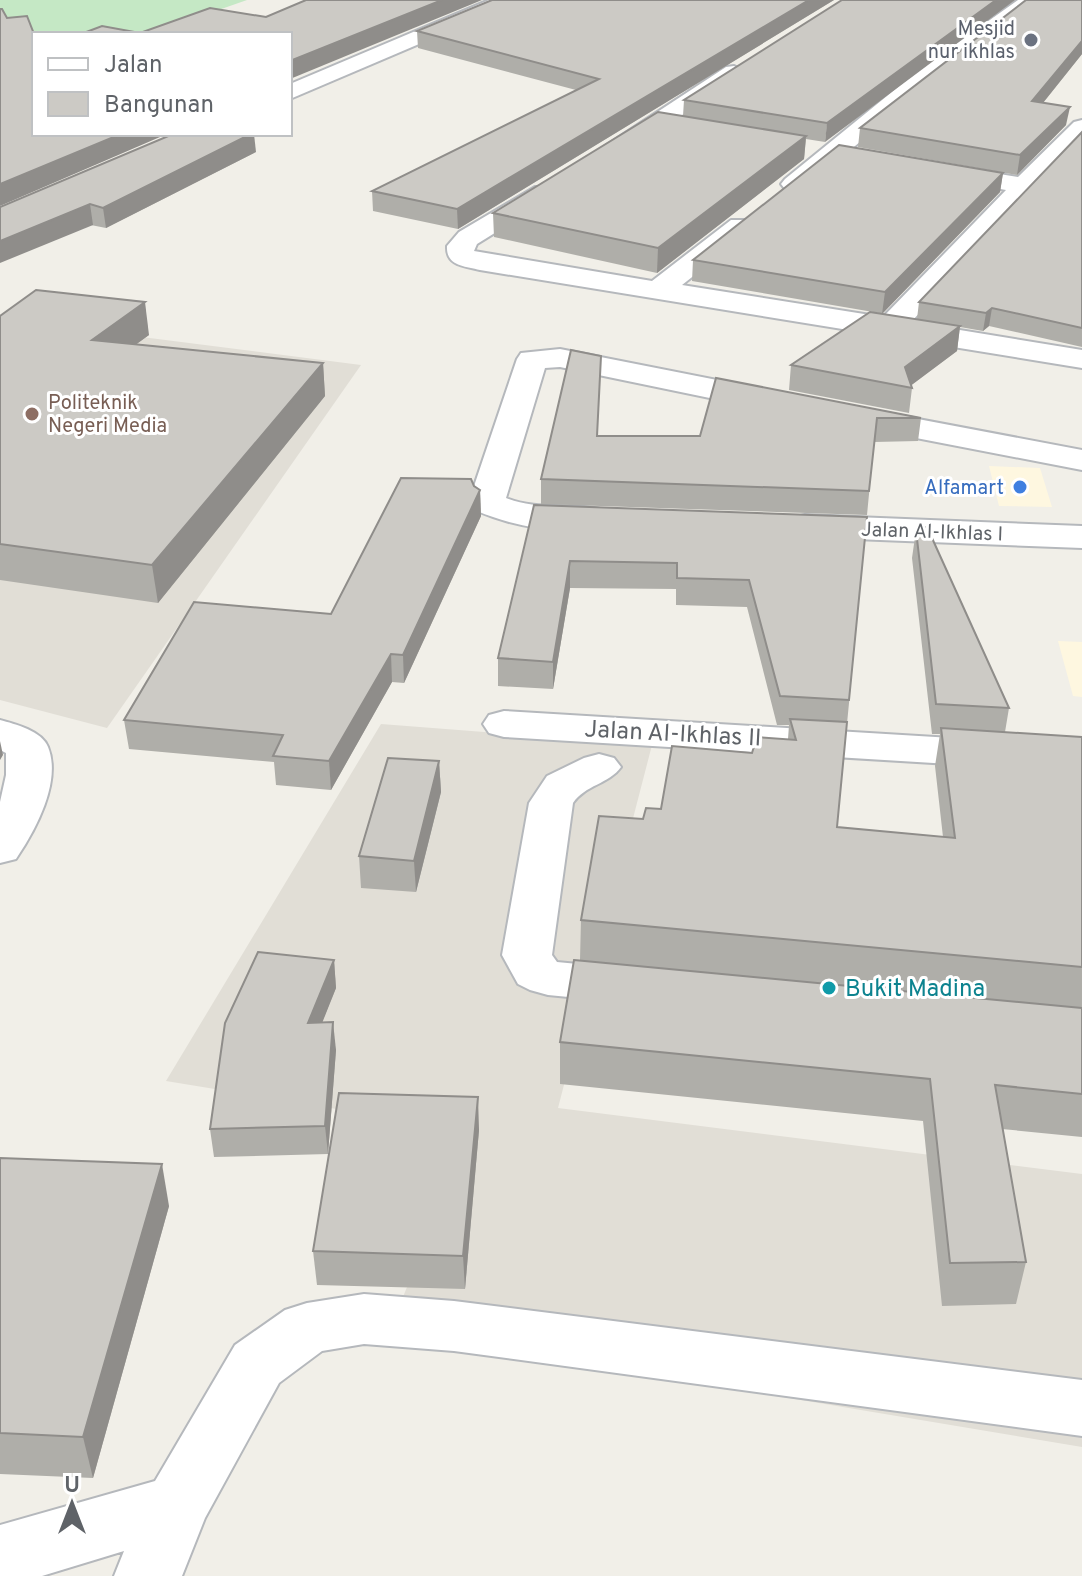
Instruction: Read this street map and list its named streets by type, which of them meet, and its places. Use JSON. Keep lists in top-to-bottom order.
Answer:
{
  "streets": {
    "street": ["Jalan Al-Ikhlas I", "Jalan Al-Ikhlas II"]
  },
  "places": [
    "Mesjid nur ikhlas",
    "Politeknik Negeri Media",
    "Alfamart",
    "Bukit Madina"
  ],
  "legend": ["Jalan", "Bangunan"],
  "north": "top"
}
